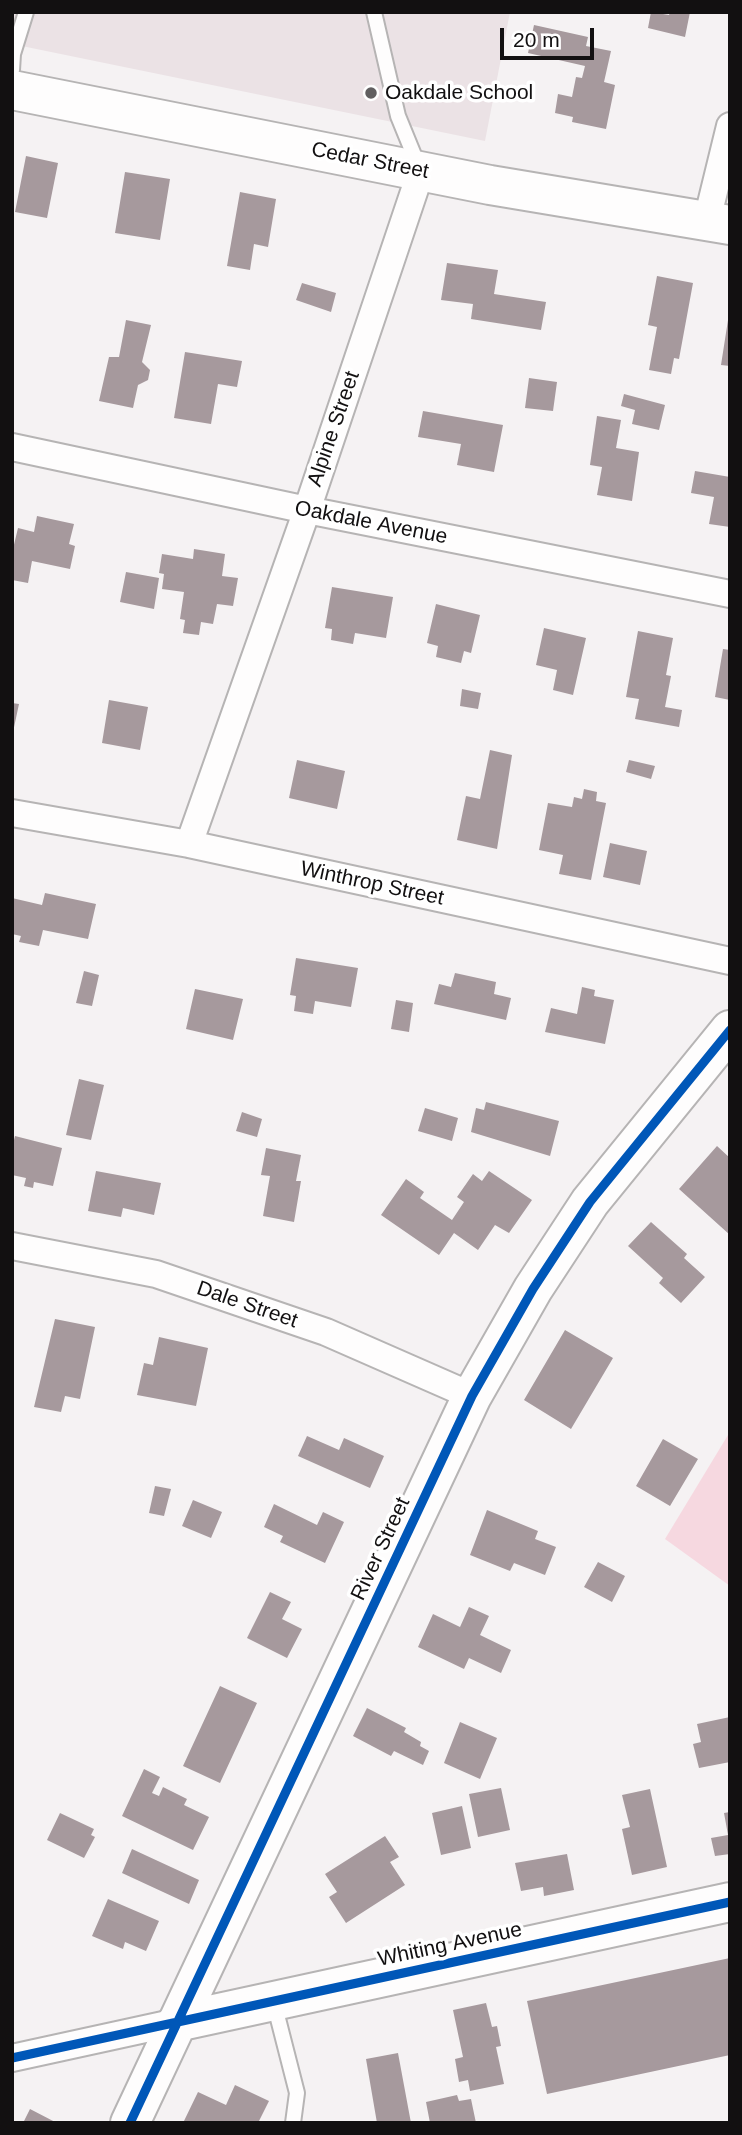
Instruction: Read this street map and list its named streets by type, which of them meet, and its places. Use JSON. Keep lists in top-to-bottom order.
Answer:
{
  "streets": {
    "street": [
      "Cedar Street",
      "Alpine Street",
      "Oakdale Avenue",
      "Winthrop Street",
      "Dale Street",
      "River Street",
      "Whiting Avenue"
    ]
  },
  "crossings": [
    ["Cedar Street", "Alpine Street"],
    ["Alpine Street", "Oakdale Avenue"],
    ["Alpine Street", "Winthrop Street"],
    ["Dale Street", "River Street"],
    ["River Street", "Whiting Avenue"]
  ],
  "places": ["Oakdale School"],
  "scale_bar": "20 m"
}
